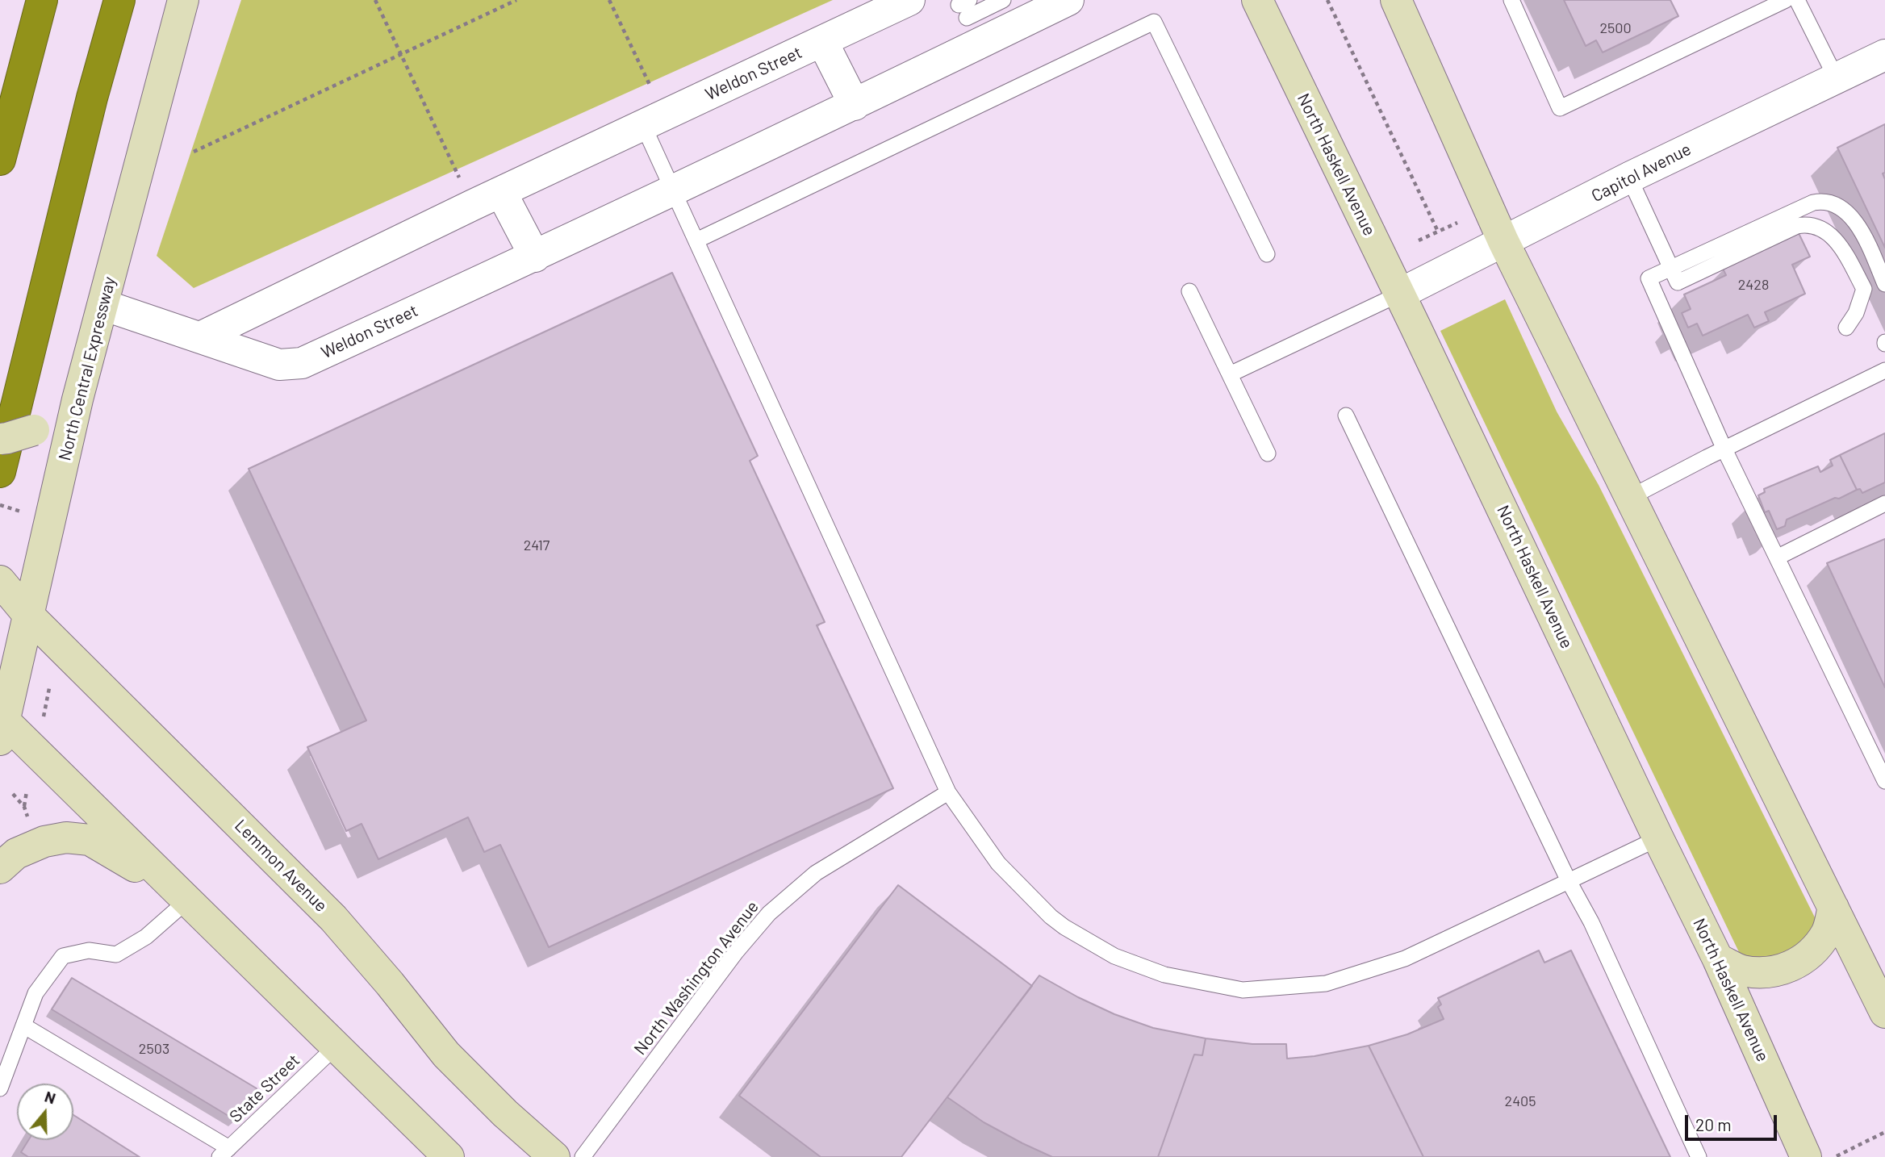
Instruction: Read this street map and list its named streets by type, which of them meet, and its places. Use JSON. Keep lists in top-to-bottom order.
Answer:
{
  "streets": {
    "street": [
      "Weldon Street",
      "North Haskell Avenue",
      "Capitol Avenue",
      "North Central Expressway",
      "Lemmon Avenue"
    ],
    "lane": ["North Washington Avenue", "State Street"]
  },
  "crossings": [
    ["Weldon Street", "North Central Expressway"],
    ["North Haskell Avenue", "Capitol Avenue"],
    ["North Central Expressway", "Lemmon Avenue"]
  ],
  "house_numbers": [
    "2500",
    "2428",
    "2417",
    "2503",
    "2405"
  ],
  "scale_bar": "20 m",
  "north": "top"
}
